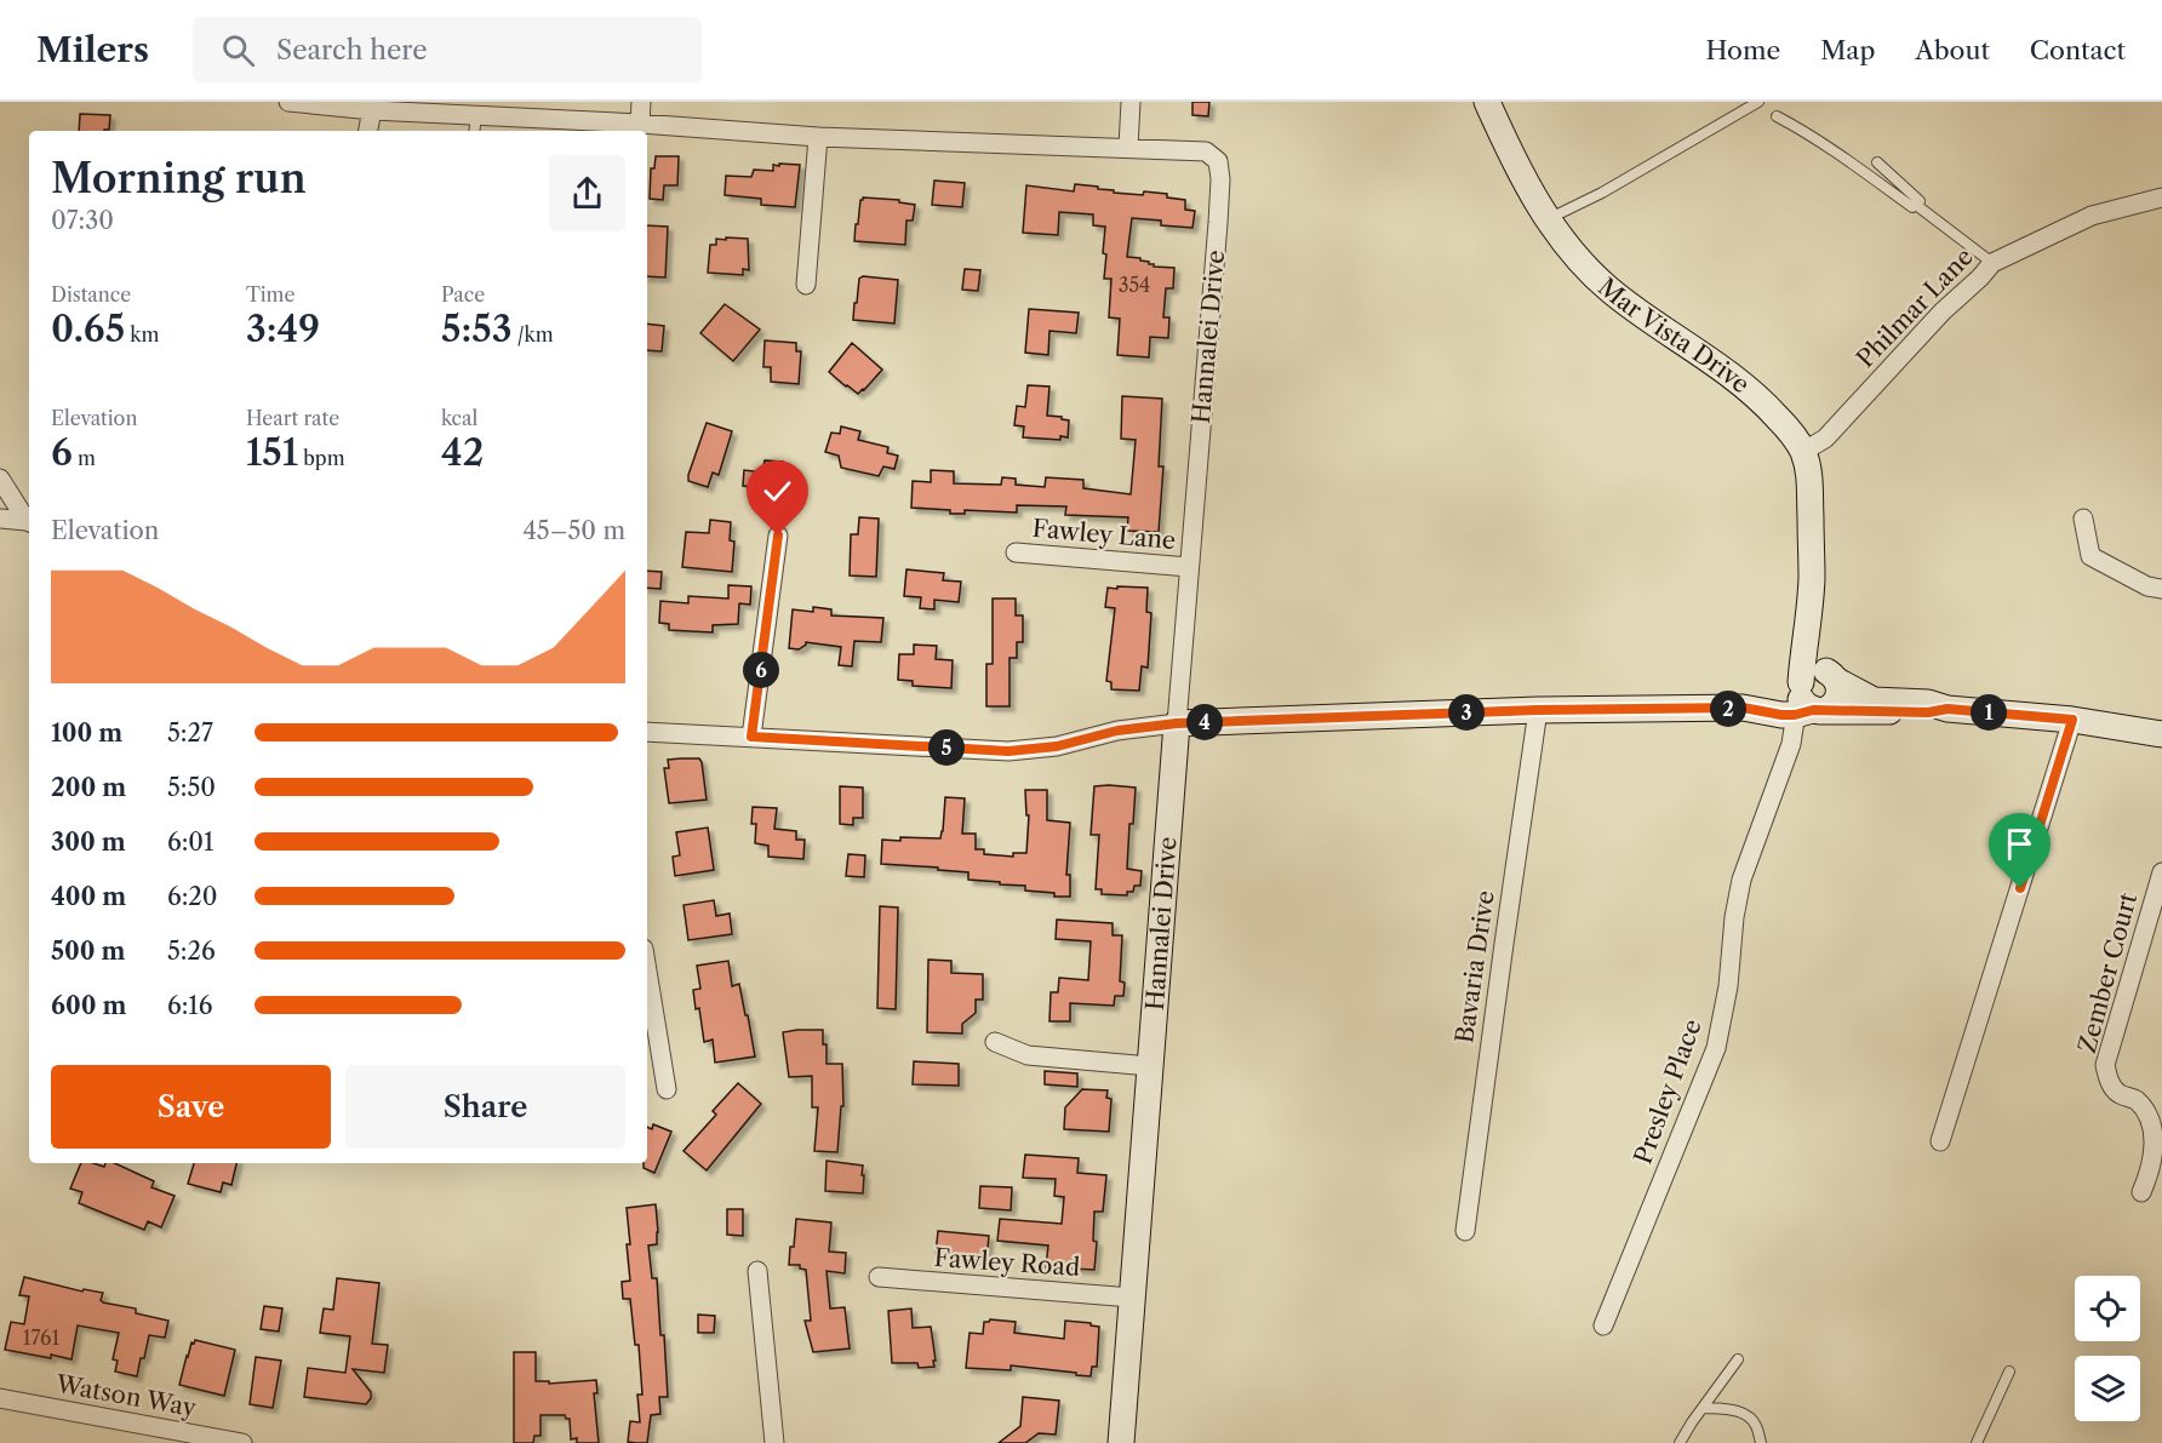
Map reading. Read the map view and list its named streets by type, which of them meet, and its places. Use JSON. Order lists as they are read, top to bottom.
{
  "streets": {
    "main road": ["Mar Vista Drive", "Hannalei Drive"],
    "street": [
      "Philmar Lane",
      "Fawley Lane",
      "Bavaria Drive",
      "Zember Court",
      "Presley Place",
      "Fawley Road",
      "Watson Way"
    ]
  },
  "crossings": [
    ["Philmar Lane", "Mar Vista Drive"],
    ["Mar Vista Drive", "Presley Place"],
    ["Hannalei Drive", "Fawley Lane"],
    ["Hannalei Drive", "Fawley Road"]
  ],
  "house_numbers": ["354", "1761"],
  "page": {
    "header": "Milers",
    "search": "Search here",
    "nav": [
      "Home",
      "Map",
      "About",
      "Contact"
    ],
    "heading": ["Morning run", "07:30"],
    "stats": [
      ["Distance", "0.65 km"],
      ["Time", "3:49"],
      ["Pace", "5:53 /km"],
      ["Elevation", "6 m"],
      ["Heart rate", "151 bpm"],
      ["kcal", "42"]
    ],
    "chart": ["Elevation", "45–50 m"],
    "pins": [
      "6",
      "2",
      "1",
      "3",
      "4",
      "5"
    ],
    "list": [
      {
        "name": "100 m",
        "note": "5:27"
      },
      {
        "name": "200 m",
        "note": "5:50"
      },
      {
        "name": "300 m",
        "note": "6:01"
      },
      {
        "name": "400 m",
        "note": "6:20"
      },
      {
        "name": "500 m",
        "note": "5:26"
      },
      {
        "name": "600 m",
        "note": "6:16"
      }
    ],
    "buttons": ["Save", "Share"]
  }
}
